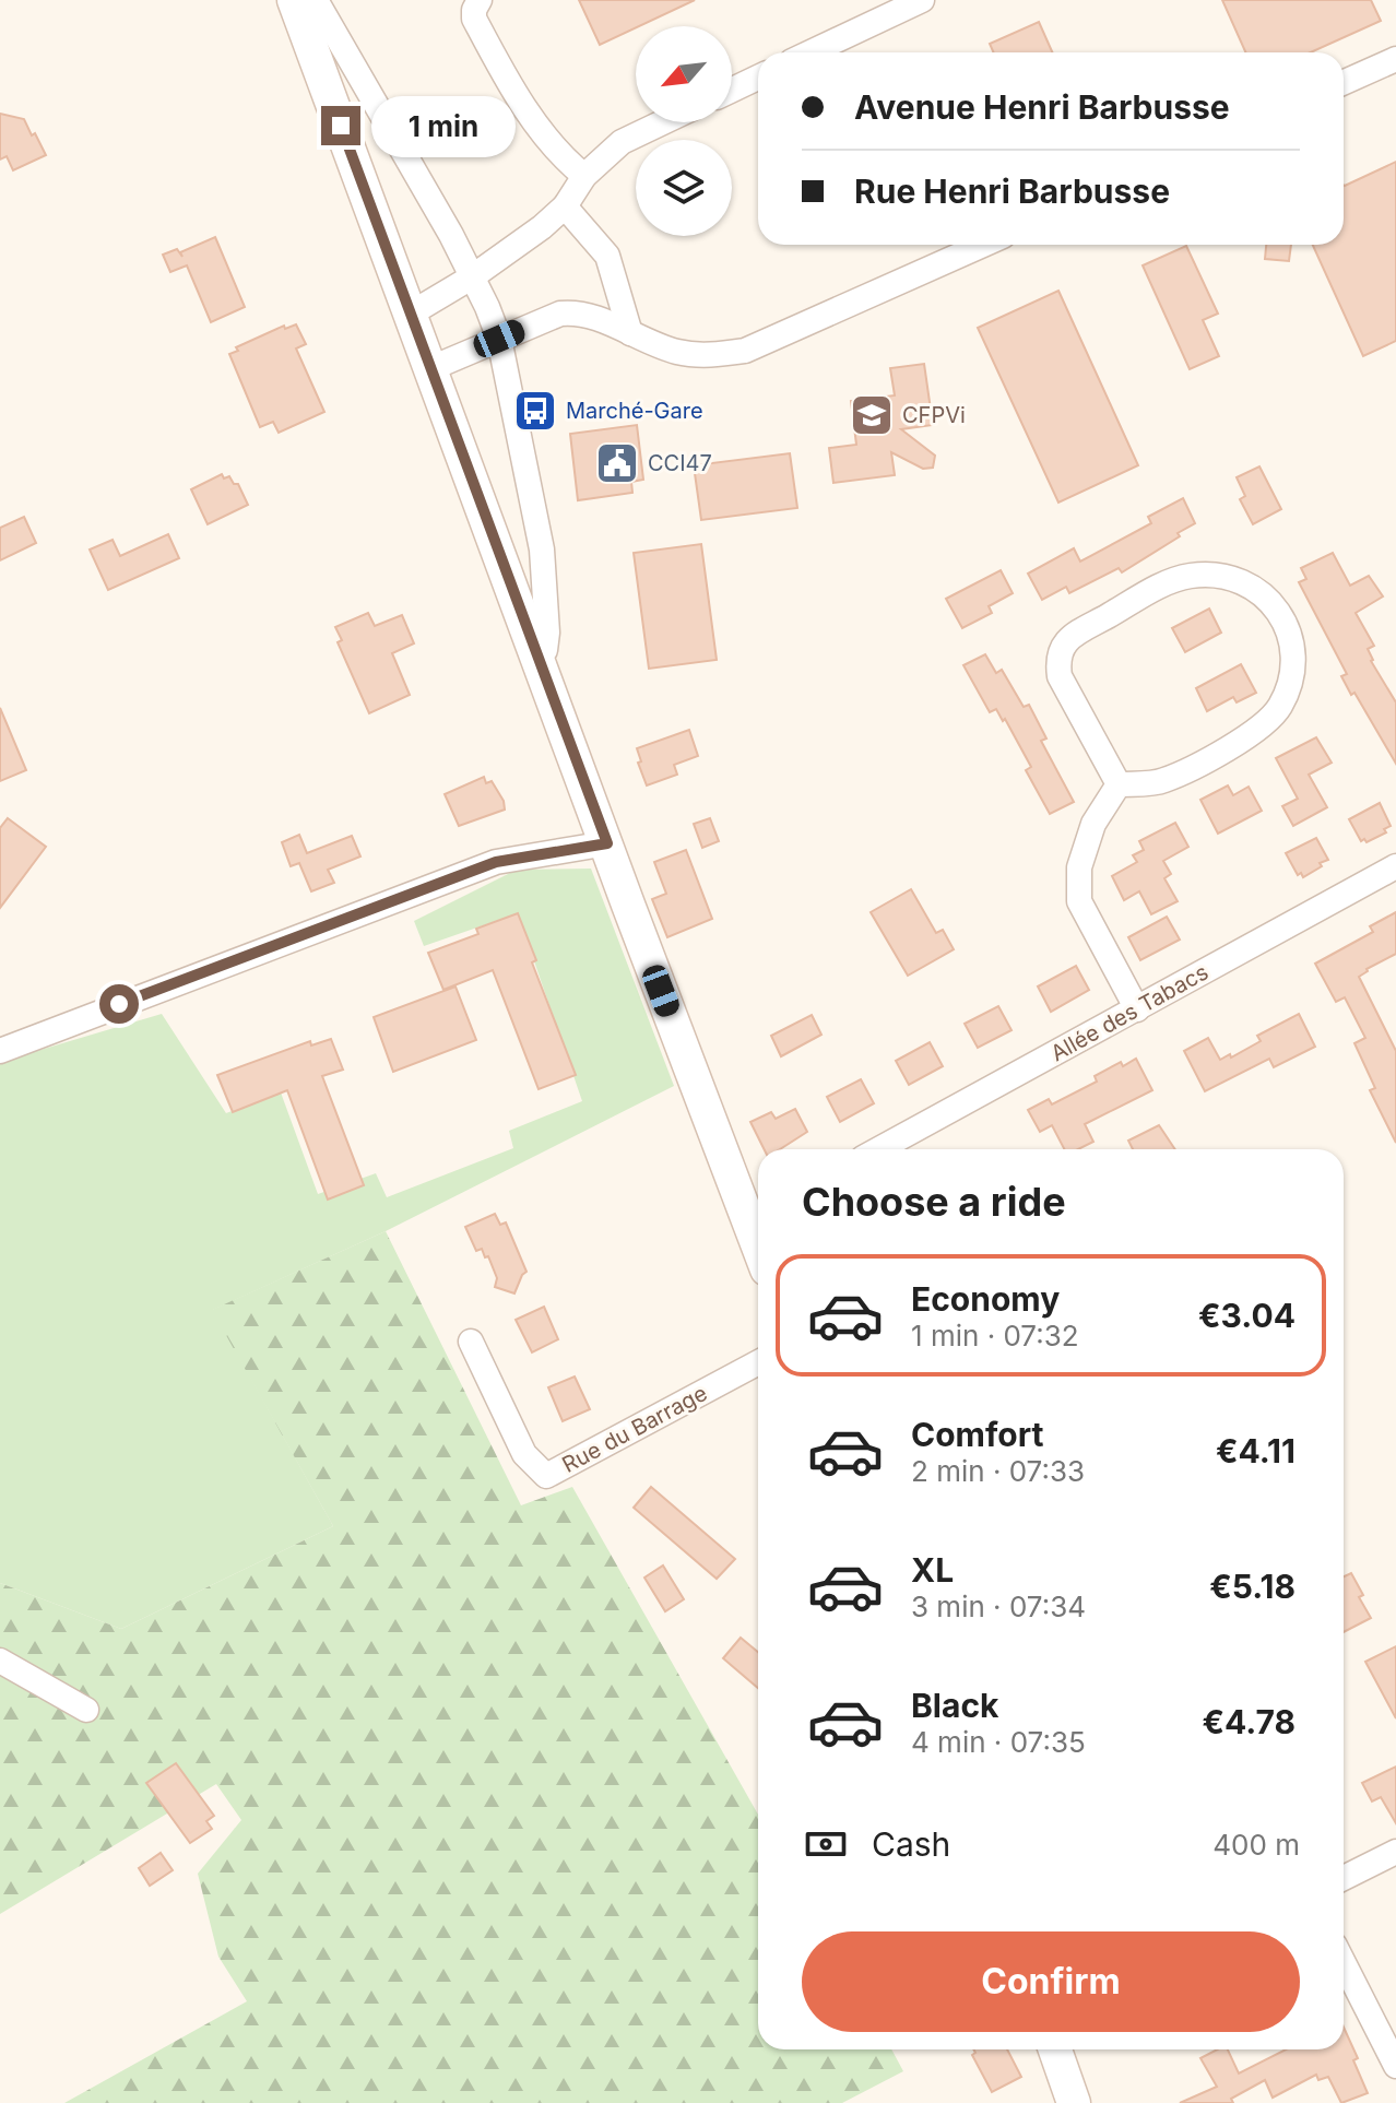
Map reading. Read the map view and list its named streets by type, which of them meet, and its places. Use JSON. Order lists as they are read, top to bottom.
{
  "streets": {
    "street": ["Allée des Tabacs", "Rue du Barrage"]
  },
  "places": {
    "bus stop": ["Marché-Gare"],
    "school or university": ["CFPVi"],
    "public building": ["CCI47"]
  },
  "north": "bottom left",
  "page": {
    "banner": ["Avenue Henri Barbusse", "Rue Henri Barbusse"],
    "bubble": "1 min",
    "heading": "Choose a ride",
    "list": [
      {
        "name": "Economy",
        "note": "1 min · 07:32",
        "value": "€3.04"
      },
      {
        "name": "Comfort",
        "note": "2 min · 07:33",
        "value": "€4.11"
      },
      {
        "name": "XL",
        "note": "3 min · 07:34",
        "value": "€5.18"
      },
      {
        "name": "Black",
        "note": "4 min · 07:35",
        "value": "€4.78"
      }
    ],
    "pay": ["Cash", "400 m"],
    "buttons": "Confirm"
  }
}
